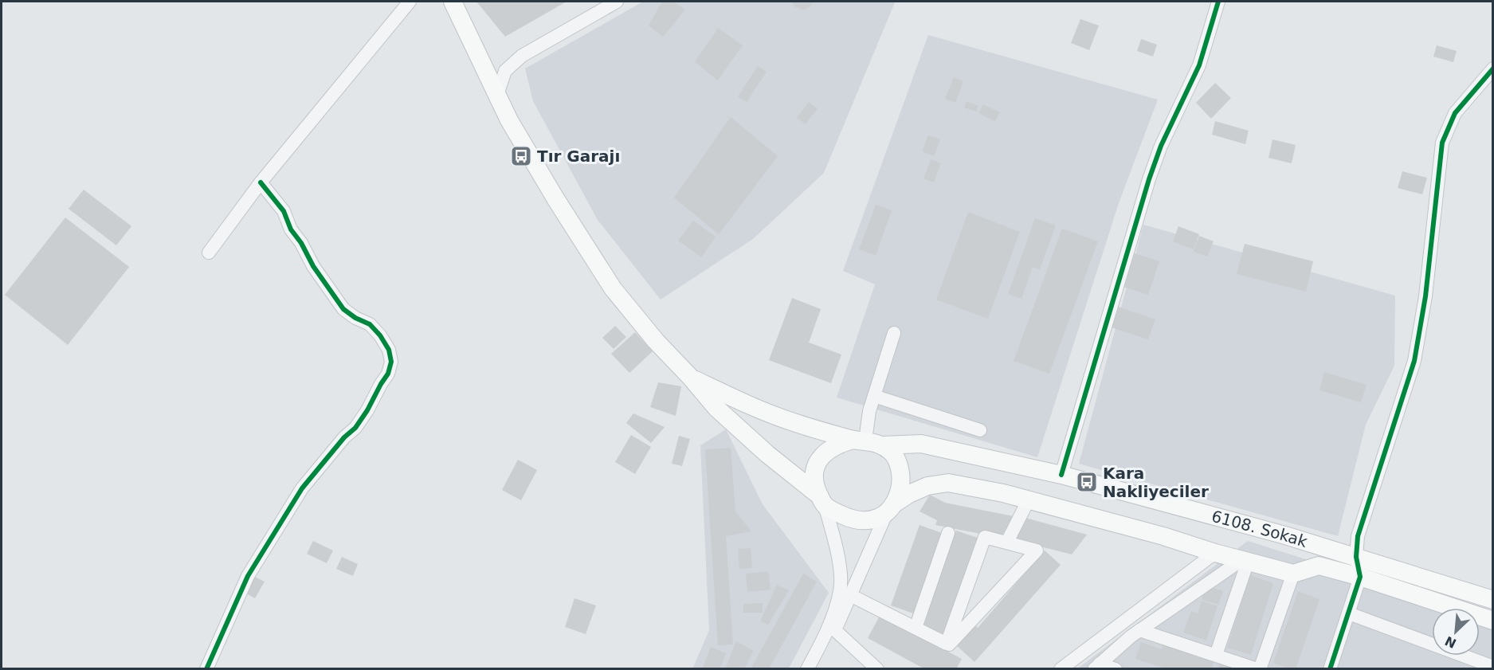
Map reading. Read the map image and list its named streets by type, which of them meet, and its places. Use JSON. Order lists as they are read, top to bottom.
{
  "streets": {
    "main road": ["6108. Sokak"]
  },
  "places": {
    "bus stop": ["Tır Garajı", "Kara Nakliyeciler"]
  },
  "north": "bottom left"
}
